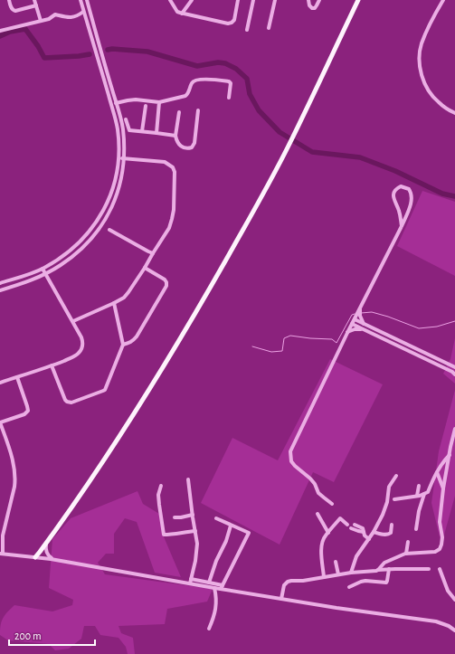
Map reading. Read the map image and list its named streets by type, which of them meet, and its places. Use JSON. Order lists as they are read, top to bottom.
{
  "scale_bar": "200 m"
}
